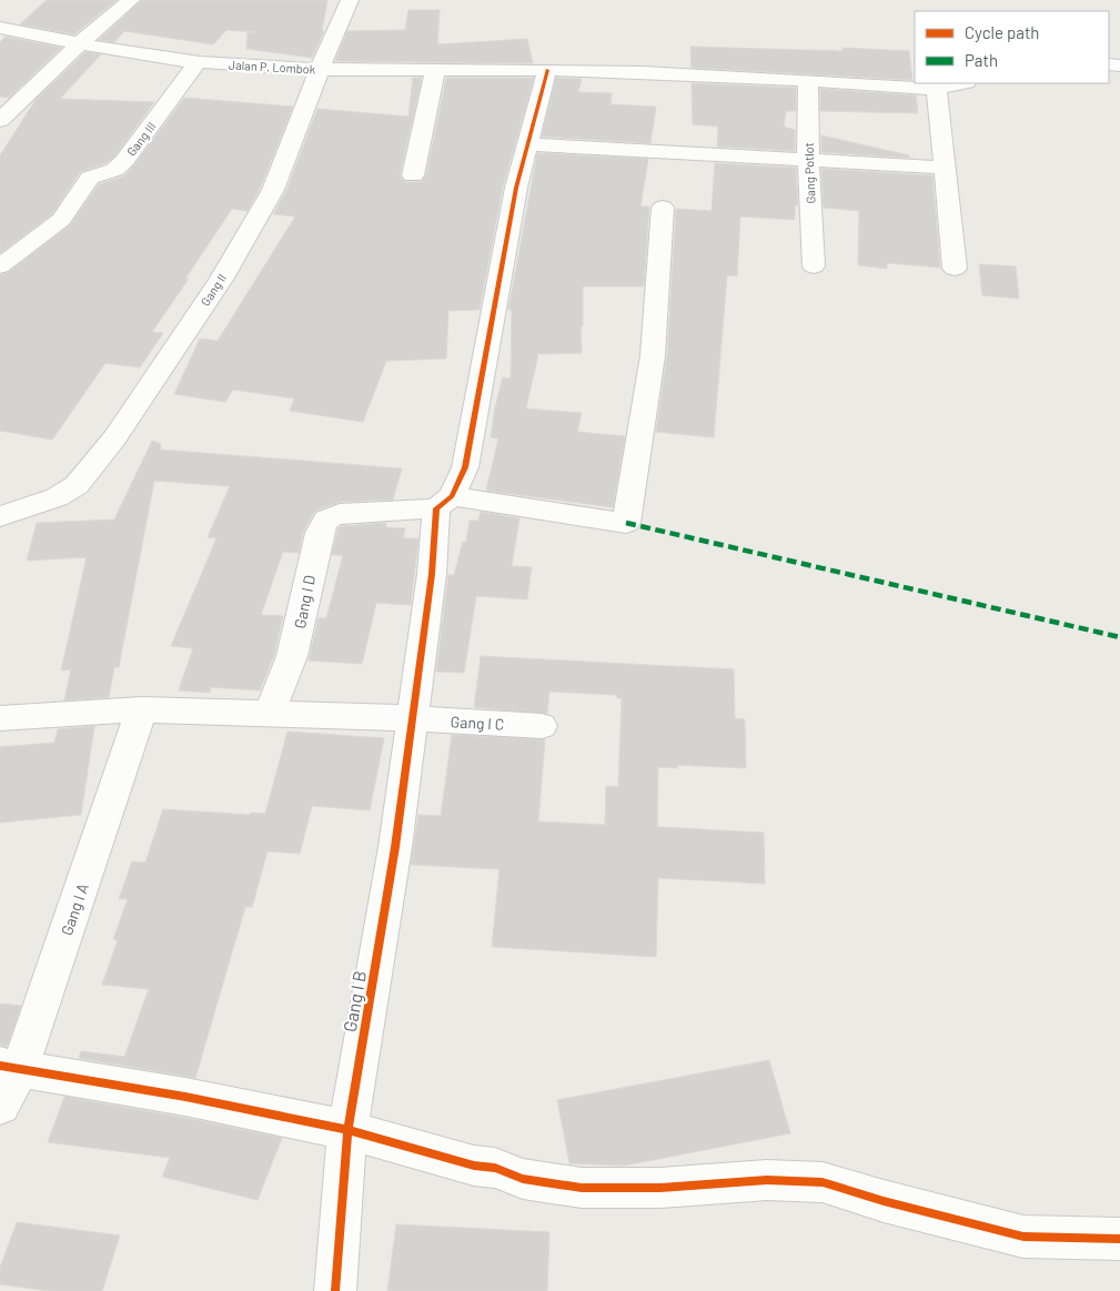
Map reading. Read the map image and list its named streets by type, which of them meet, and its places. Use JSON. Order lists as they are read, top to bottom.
{
  "streets": {
    "street": [
      "Jalan P. Lombok",
      "Gang III",
      "Gang Potlot",
      "Gang II",
      "Gang I D",
      "Gang I C",
      "Gang I A",
      "Gang I B"
    ]
  },
  "crossings": [
    ["Jalan P. Lombok", "Gang III"],
    ["Jalan P. Lombok", "Gang Potlot"],
    ["Jalan P. Lombok", "Gang II"],
    ["Gang I D", "Gang I C"],
    ["Gang I D", "Gang I B"],
    ["Gang I C", "Gang I A"],
    ["Gang I C", "Gang I B"]
  ],
  "legend": ["Cycle path", "Path"]
}
